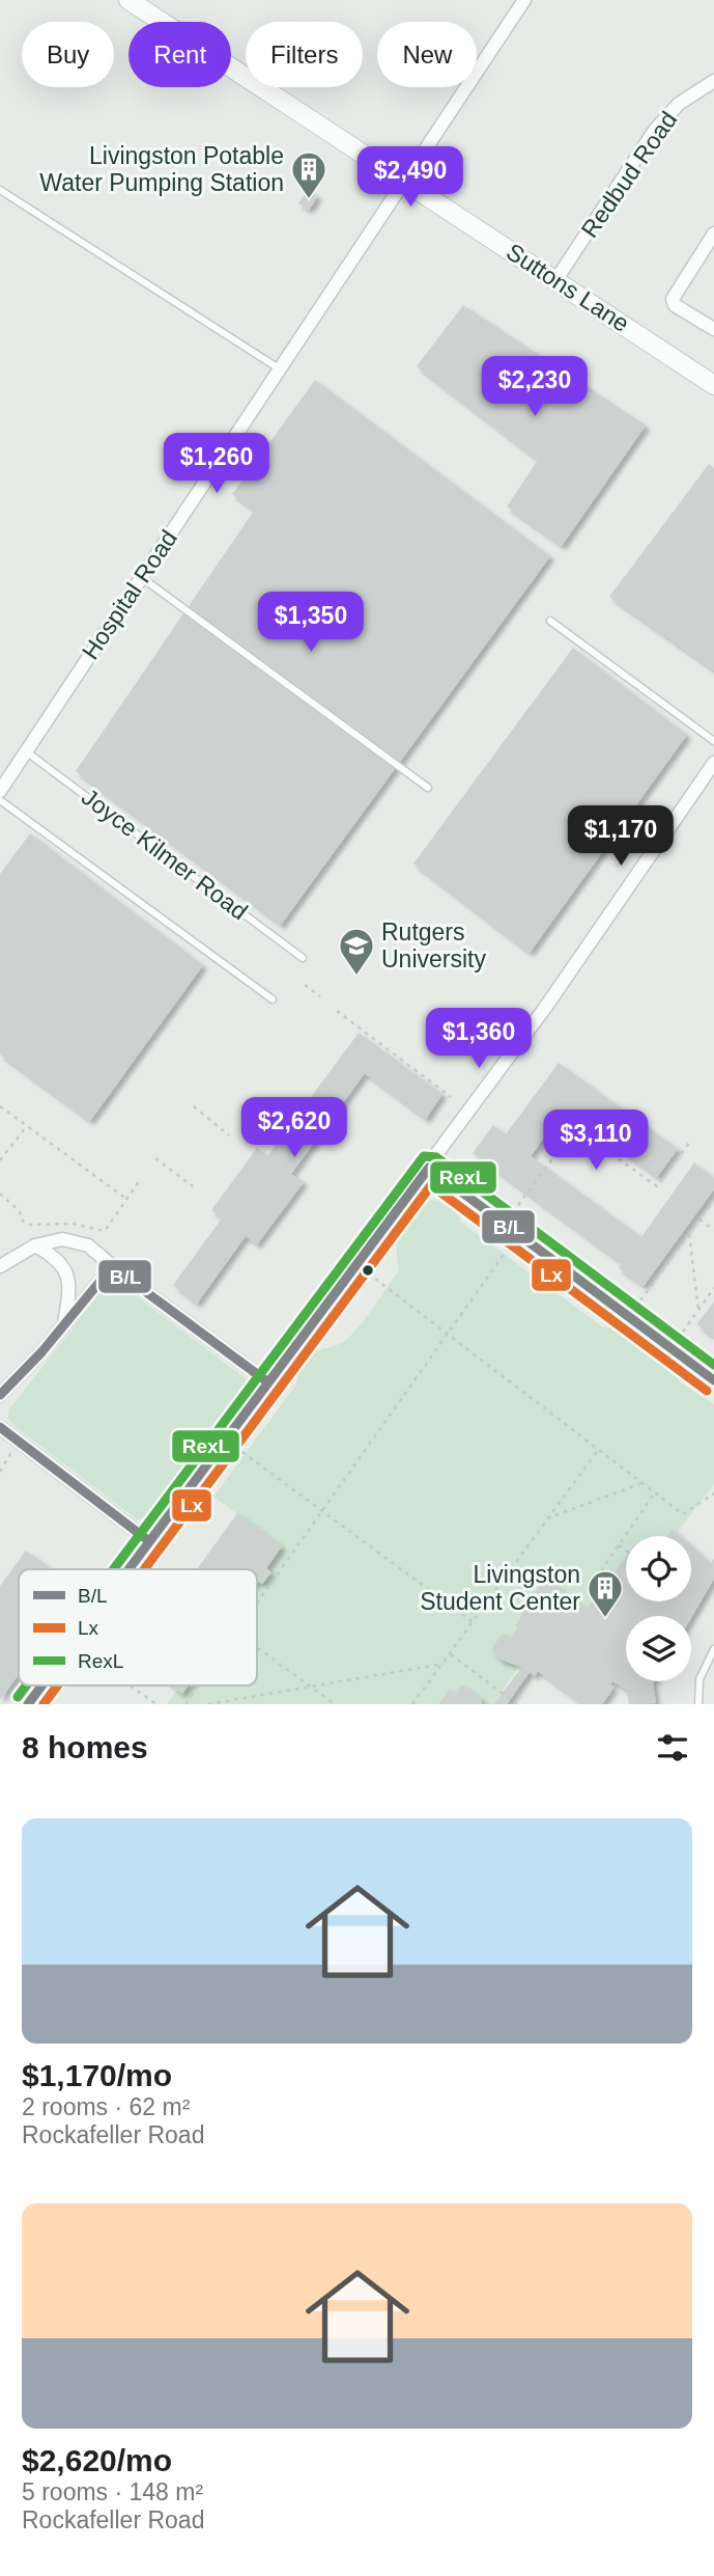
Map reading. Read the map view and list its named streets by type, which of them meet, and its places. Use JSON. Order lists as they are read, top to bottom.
{
  "streets": {
    "street": ["Redbud Road", "Suttons Lane", "Hospital Road"],
    "lane": ["Joyce Kilmer Road"]
  },
  "crossings": [
    ["Redbud Road", "Suttons Lane"],
    ["Suttons Lane", "Hospital Road"],
    ["Hospital Road", "Joyce Kilmer Road"]
  ],
  "places": {
    "building": ["Livingston Potable Water Pumping Station", "Livingston Student Center"],
    "school or university": ["Rutgers University"]
  },
  "lines": ["transit line RexL", "transit line B/L", "transit line Lx"],
  "legend": ["B/L", "Lx", "RexL"],
  "page": {
    "chip": [
      "Buy",
      "Rent",
      "Filters",
      "New"
    ],
    "price": [
      "$2,490",
      "$2,230",
      "$1,260",
      "$1,350",
      "$1,170",
      "$1,360",
      "$2,620",
      "$3,110"
    ],
    "heading": "8 homes",
    "list": [
      {
        "name": "$1,170/mo",
        "note": "2 rooms · 62 m² · Rockafeller Road"
      },
      {
        "name": "$2,620/mo",
        "note": "5 rooms · 148 m² · Rockafeller Road"
      }
    ]
  }
}
